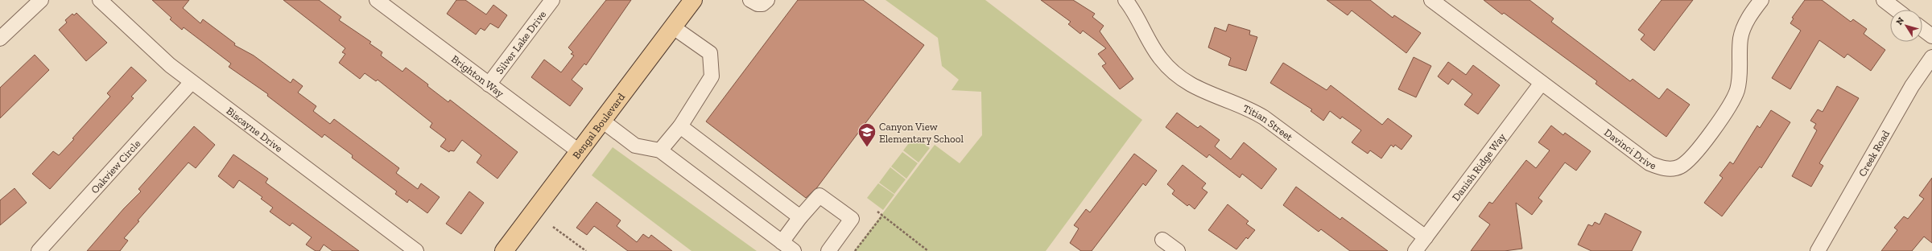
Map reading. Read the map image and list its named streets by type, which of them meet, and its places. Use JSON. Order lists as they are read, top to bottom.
{
  "streets": {
    "main road": ["Bengal Boulevard"],
    "street": [
      "Silver Lake Drive",
      "Brighton Way",
      "Titian Street",
      "Biscayne Drive",
      "Davinci Drive",
      "Creek Road",
      "Oakview Circle",
      "Danish Ridge Way"
    ]
  },
  "crossings": [
    ["Silver Lake Drive", "Brighton Way"],
    ["Brighton Way", "Bengal Boulevard"],
    ["Titian Street", "Danish Ridge Way"],
    ["Biscayne Drive", "Oakview Circle"],
    ["Davinci Drive", "Danish Ridge Way"]
  ],
  "places": {
    "school or university": ["Canyon View Elementary School"]
  },
  "north": "top left"
}
